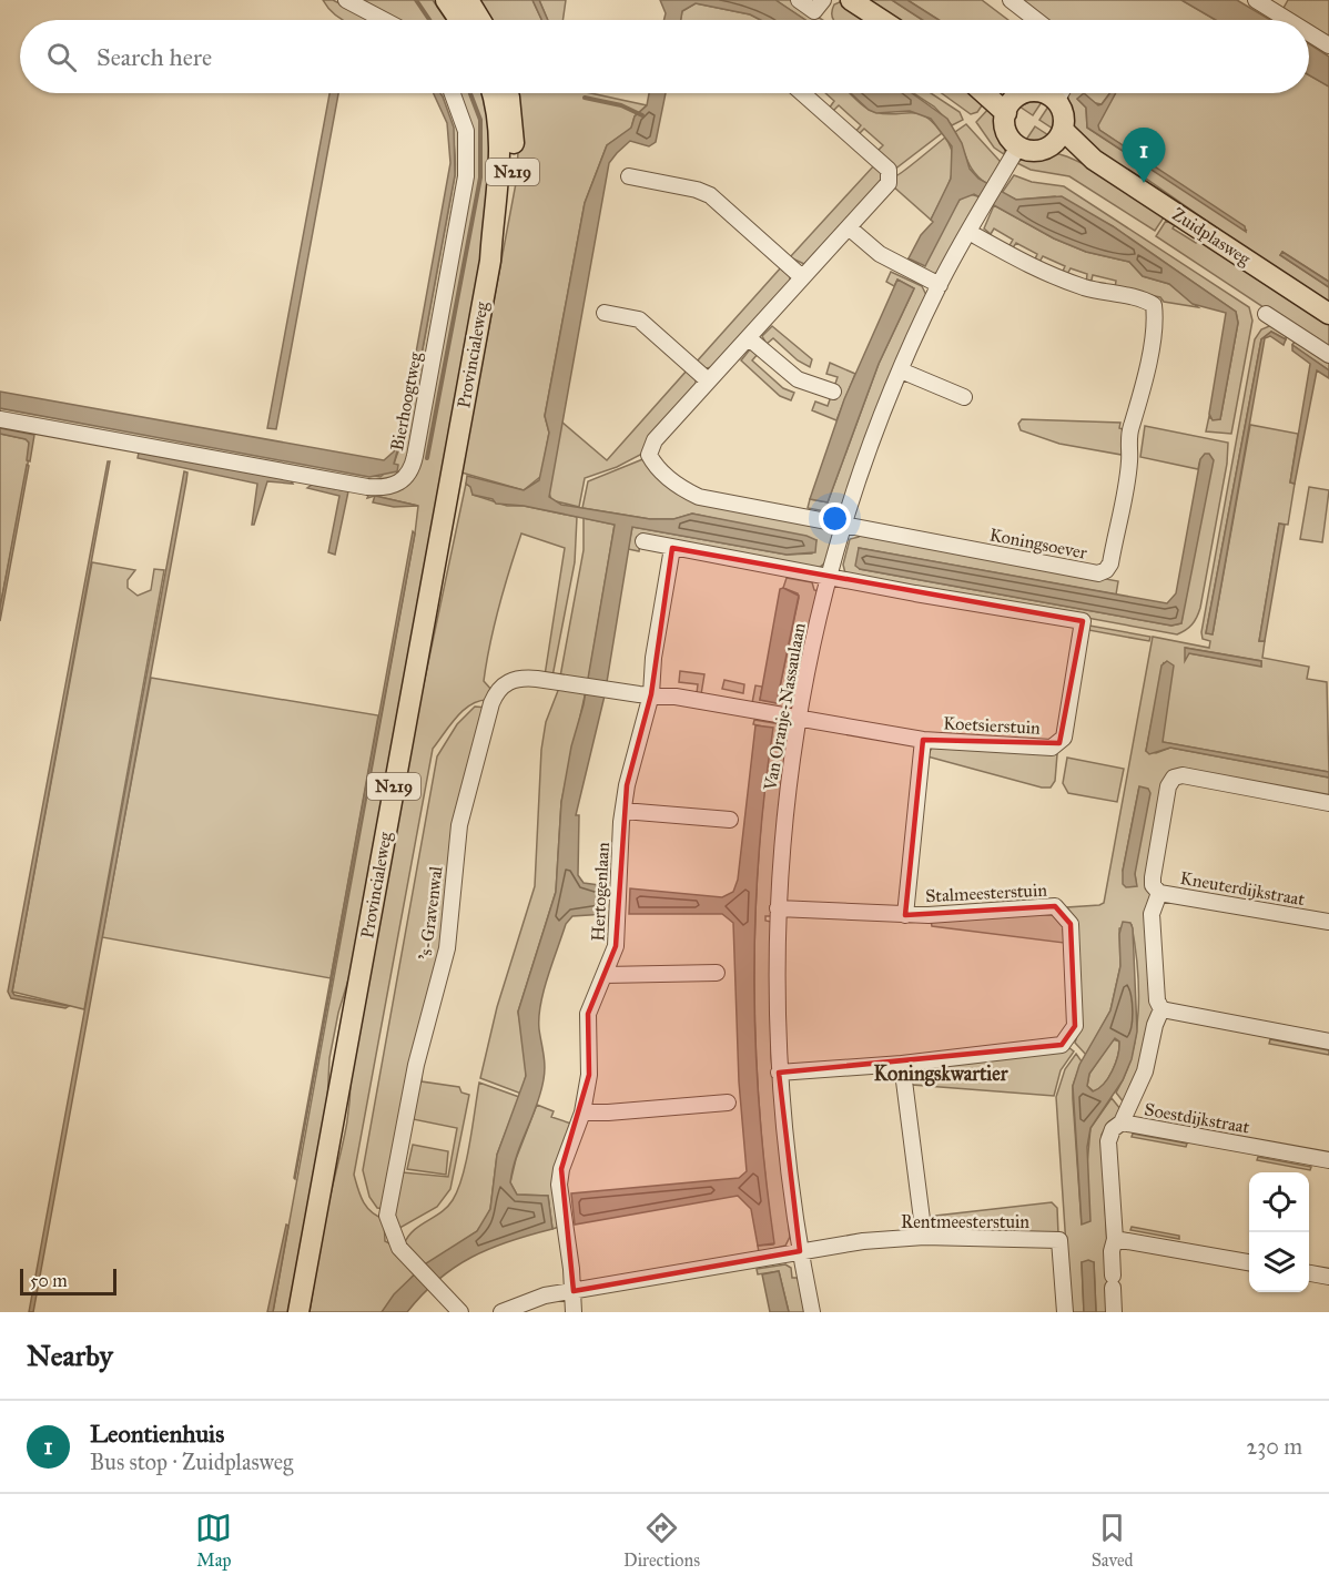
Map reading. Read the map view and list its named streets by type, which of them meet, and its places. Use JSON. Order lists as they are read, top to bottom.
{
  "streets": {
    "main road": ["N219", "Zuidplasweg", "Provincialeweg"],
    "street": [
      "Bierhoogtweg",
      "Koningsoever",
      "Van Oranje-Nassaulaan",
      "Koetsierstuin",
      "Kneuterdijkstraat",
      "Hertogenlaan",
      "Stalmeesterstuin",
      "'s-Gravenwal",
      "Soestdijkstraat",
      "Rentmeesterstuin"
    ]
  },
  "crossings": [
    ["Koningsoever", "Van Oranje-Nassaulaan"],
    ["Van Oranje-Nassaulaan", "Koetsierstuin"],
    ["Van Oranje-Nassaulaan", "Stalmeesterstuin"],
    ["Van Oranje-Nassaulaan", "Rentmeesterstuin"],
    ["Koetsierstuin", "Hertogenlaan"],
    ["Koetsierstuin", "'s-Gravenwal"],
    ["Hertogenlaan", "'s-Gravenwal"],
    ["Hertogenlaan", "Rentmeesterstuin"]
  ],
  "districts": ["Koningskwartier"],
  "scale_bar": "50 m",
  "page": {
    "search": "Search here",
    "pins": "1",
    "scale": "50 m",
    "heading": "Nearby",
    "list": [
      {
        "mark": "1",
        "name": "Leontienhuis",
        "note": "Bus stop · Zuidplasweg",
        "value": "230 m"
      }
    ],
    "nav": ["Map", "Directions", "Saved"]
  }
}
